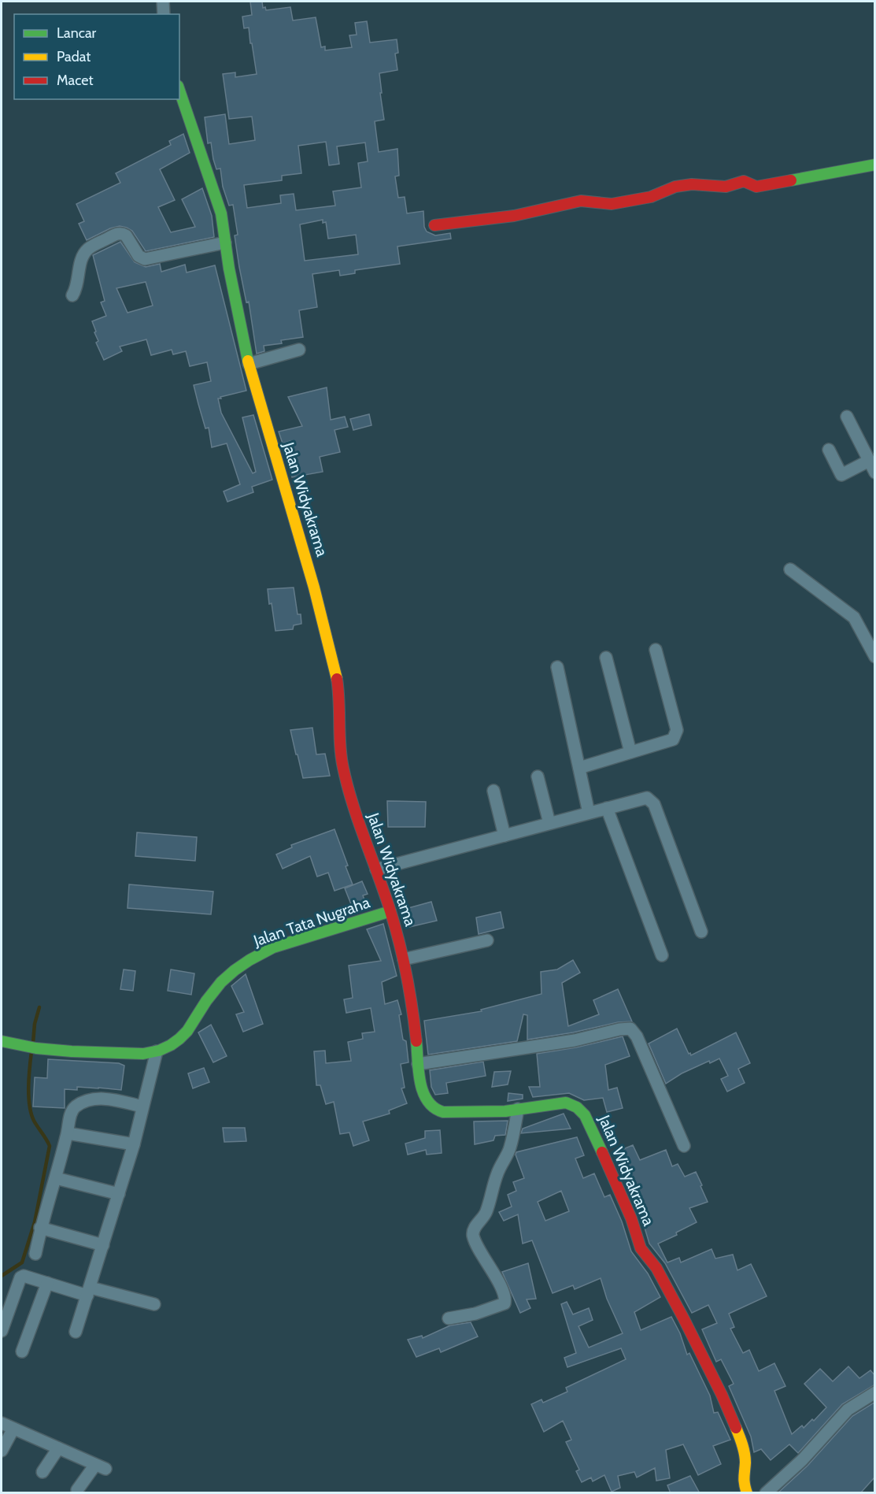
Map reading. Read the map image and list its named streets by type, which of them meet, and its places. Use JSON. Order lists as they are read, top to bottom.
{
  "streets": {
    "street": ["Jalan Widyakrama", "Jalan Tata Nugraha"]
  },
  "crossings": [
    ["Jalan Widyakrama", "Jalan Tata Nugraha"]
  ],
  "legend": ["Lancar", "Padat", "Macet"]
}
